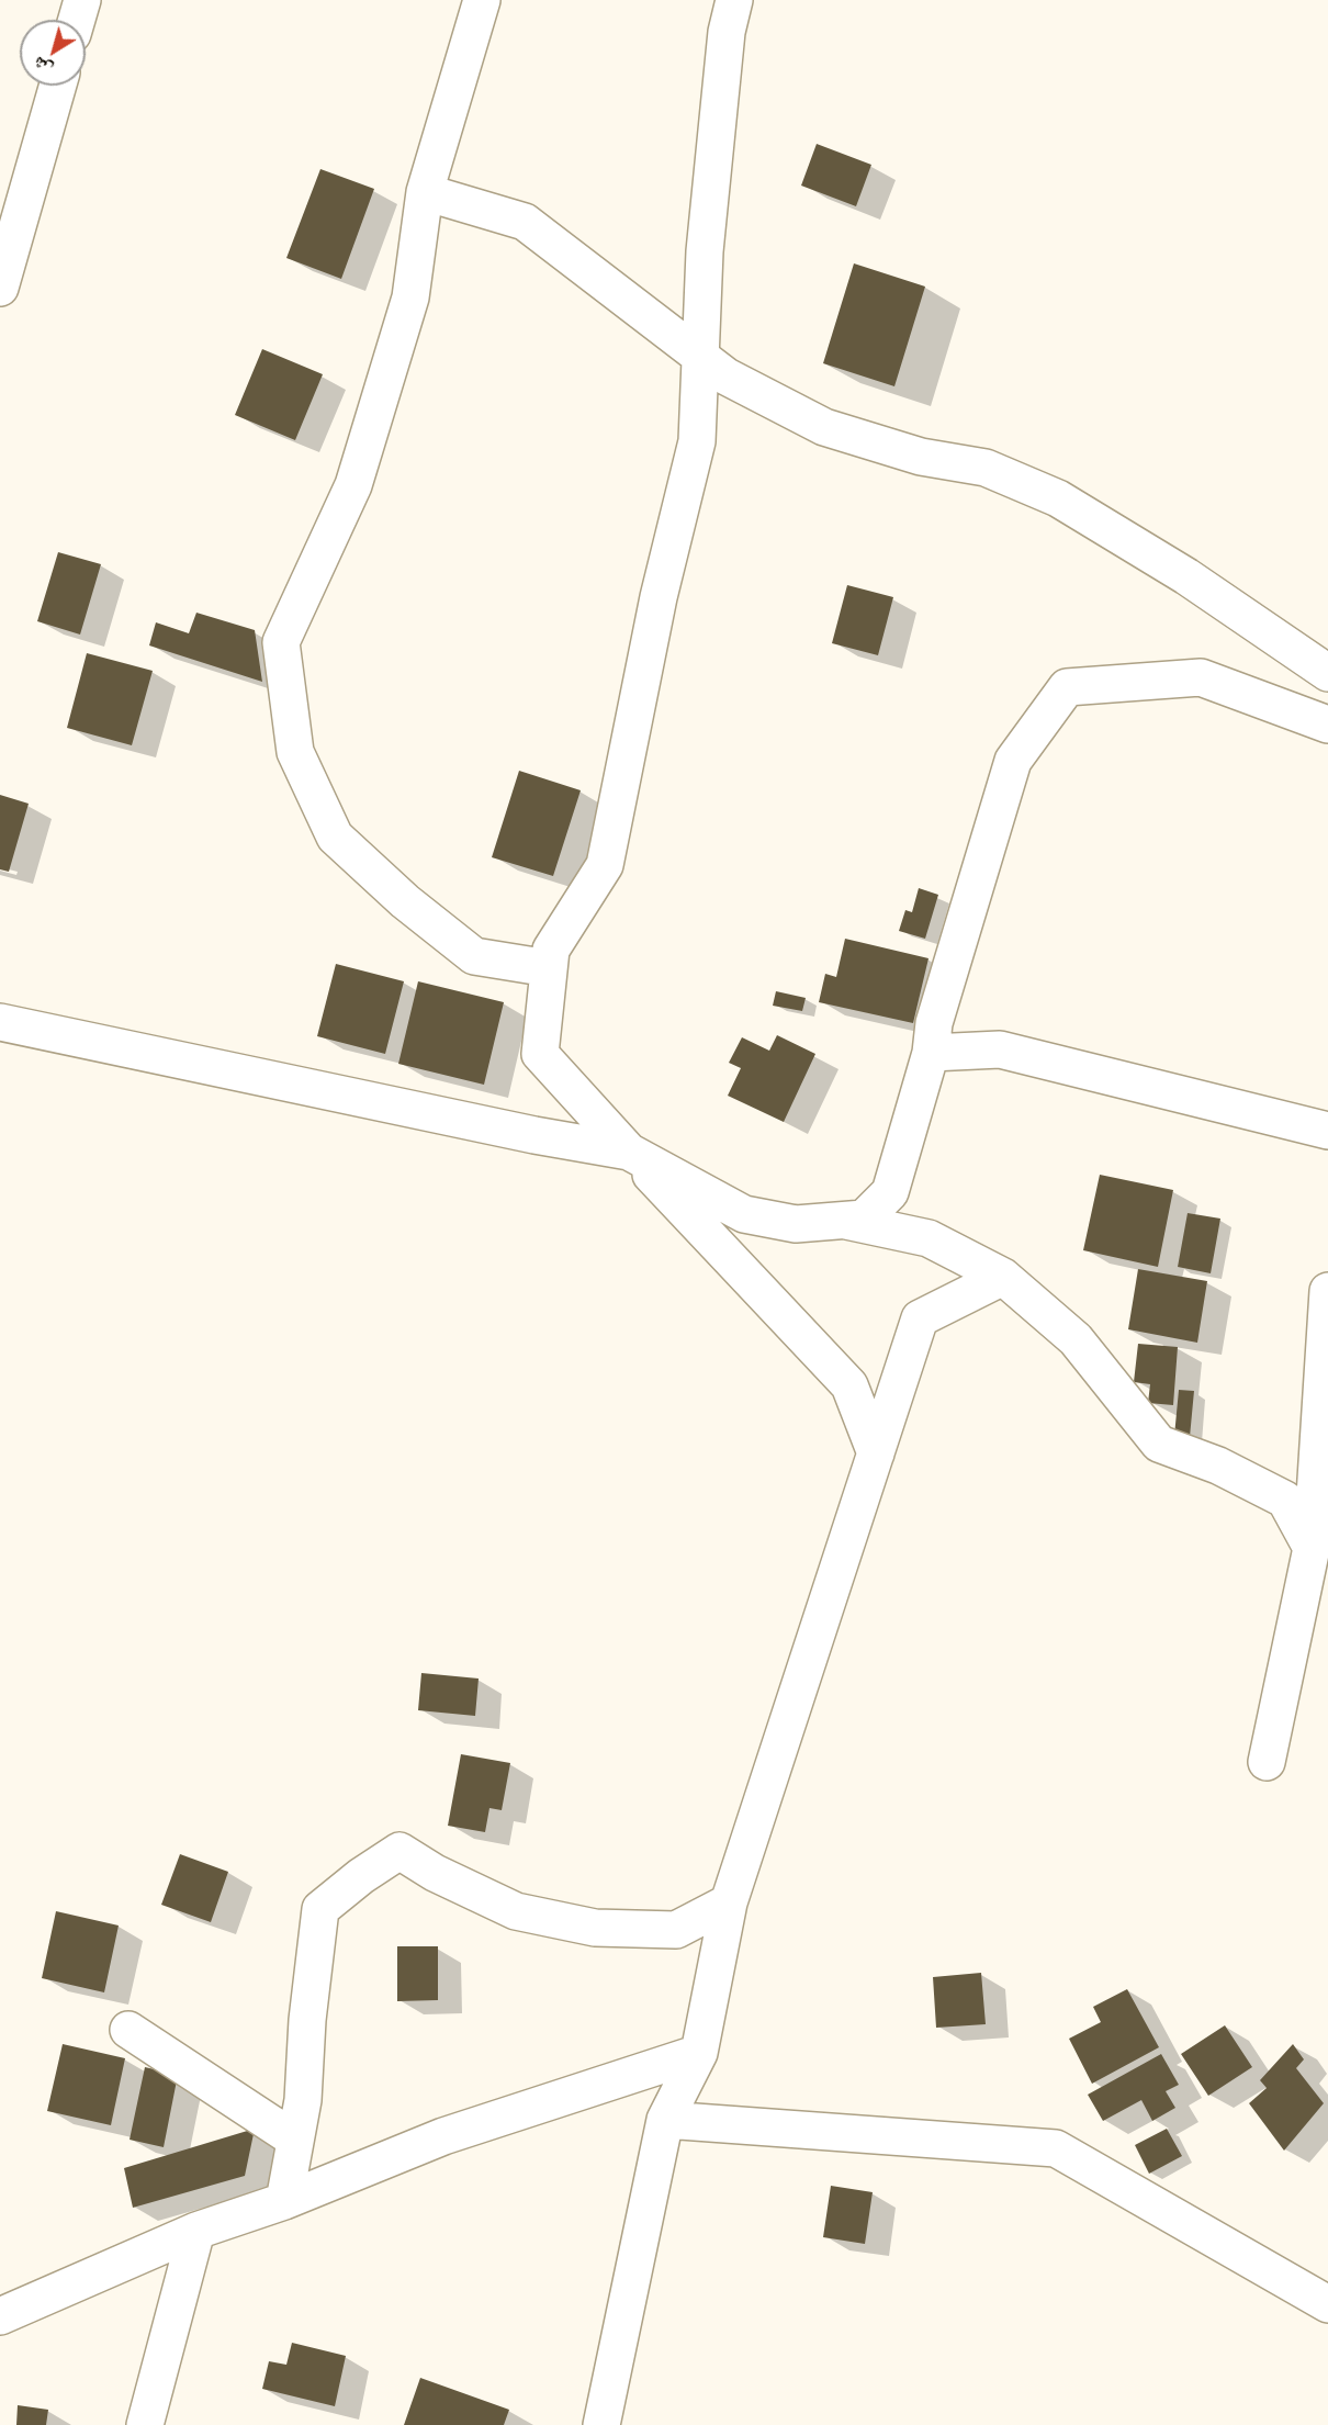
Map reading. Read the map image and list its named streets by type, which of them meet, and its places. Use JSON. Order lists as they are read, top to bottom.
{
  "north": "bottom left"
}
